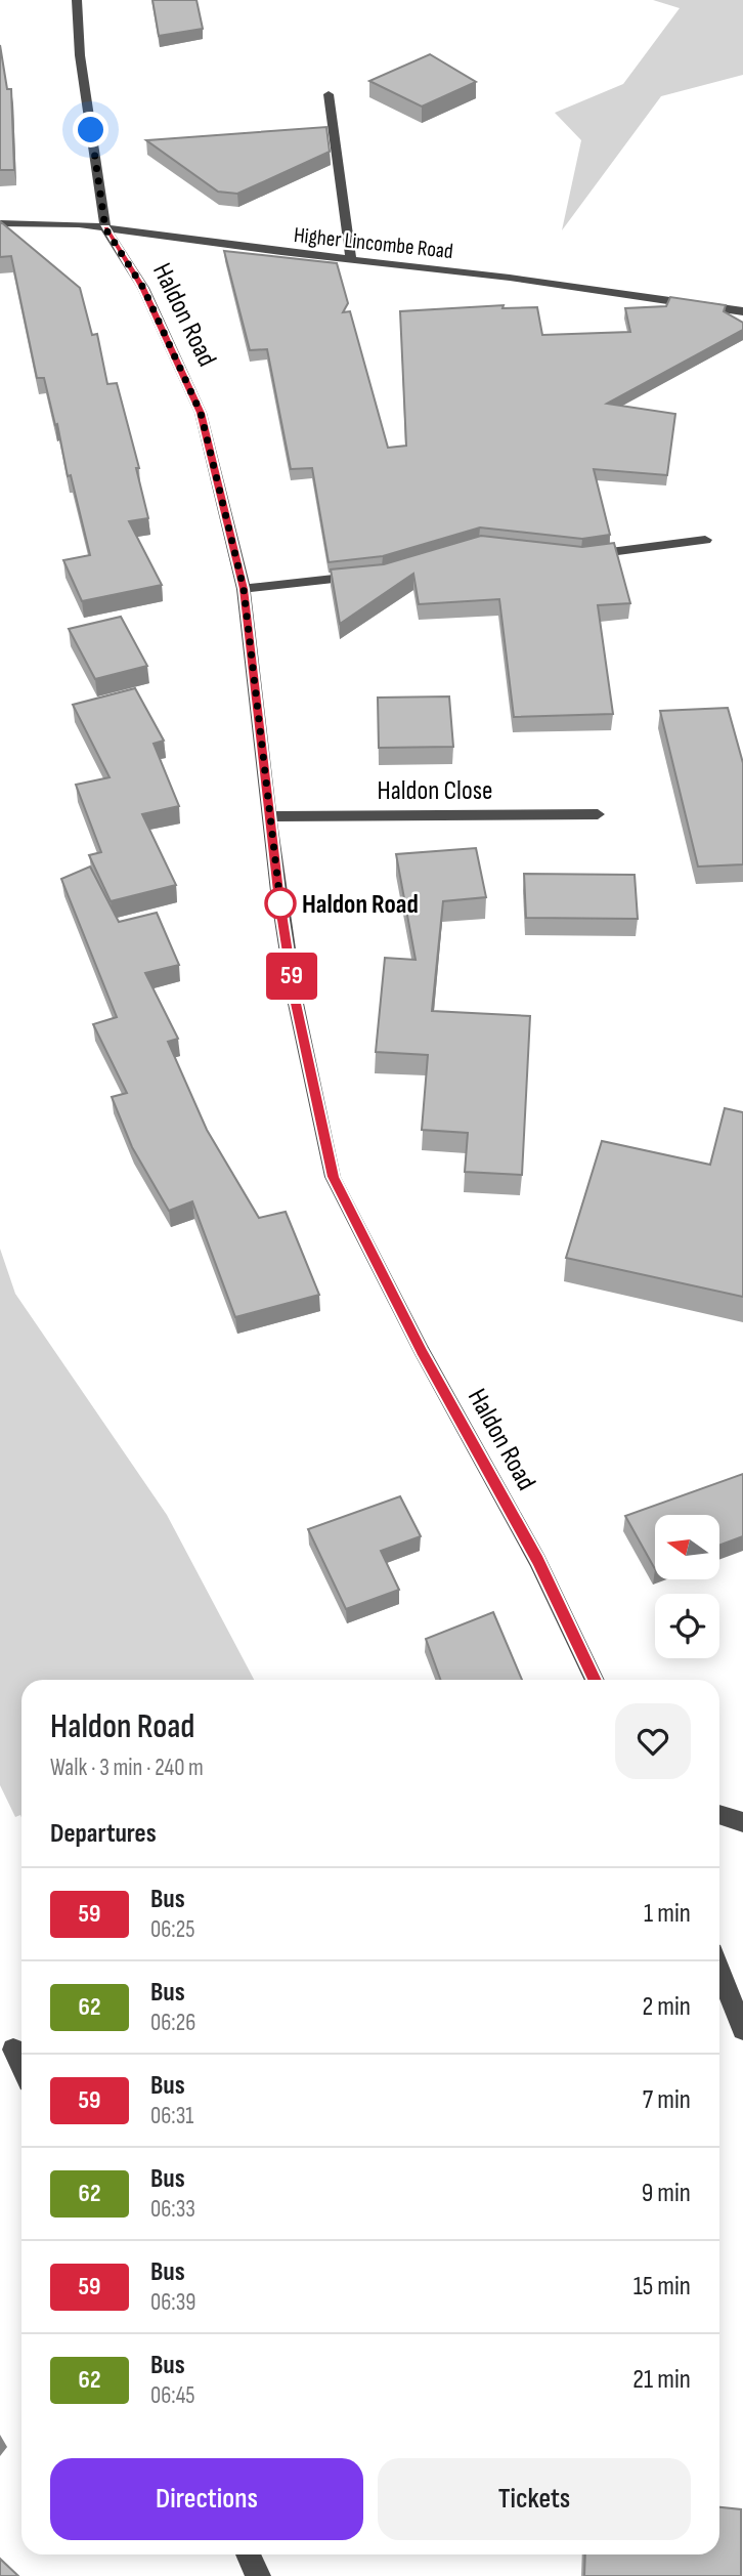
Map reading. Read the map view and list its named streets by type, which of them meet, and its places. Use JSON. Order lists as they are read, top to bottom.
{
  "streets": {
    "street": ["Higher Lincombe Road", "Haldon Road", "Haldon Close"]
  },
  "crossings": [
    ["Higher Lincombe Road", "Haldon Road"],
    ["Haldon Road", "Haldon Close"]
  ],
  "places": ["Haldon Road"],
  "lines": ["bus line 59"],
  "north": "left",
  "page": {
    "on_map": "59",
    "heading": [
      ["Haldon Road", "Walk · 3 min · 240 m"],
      "Departures"
    ],
    "list": [
      {
        "mark": "59",
        "name": "Bus",
        "note": "06:25",
        "value": "1 min"
      },
      {
        "mark": "62",
        "name": "Bus",
        "note": "06:26",
        "value": "2 min"
      },
      {
        "mark": "59",
        "name": "Bus",
        "note": "06:31",
        "value": "7 min"
      },
      {
        "mark": "62",
        "name": "Bus",
        "note": "06:33",
        "value": "9 min"
      },
      {
        "mark": "59",
        "name": "Bus",
        "note": "06:39",
        "value": "15 min"
      },
      {
        "mark": "62",
        "name": "Bus",
        "note": "06:45",
        "value": "21 min"
      }
    ],
    "buttons": ["Directions", "Tickets"]
  }
}
